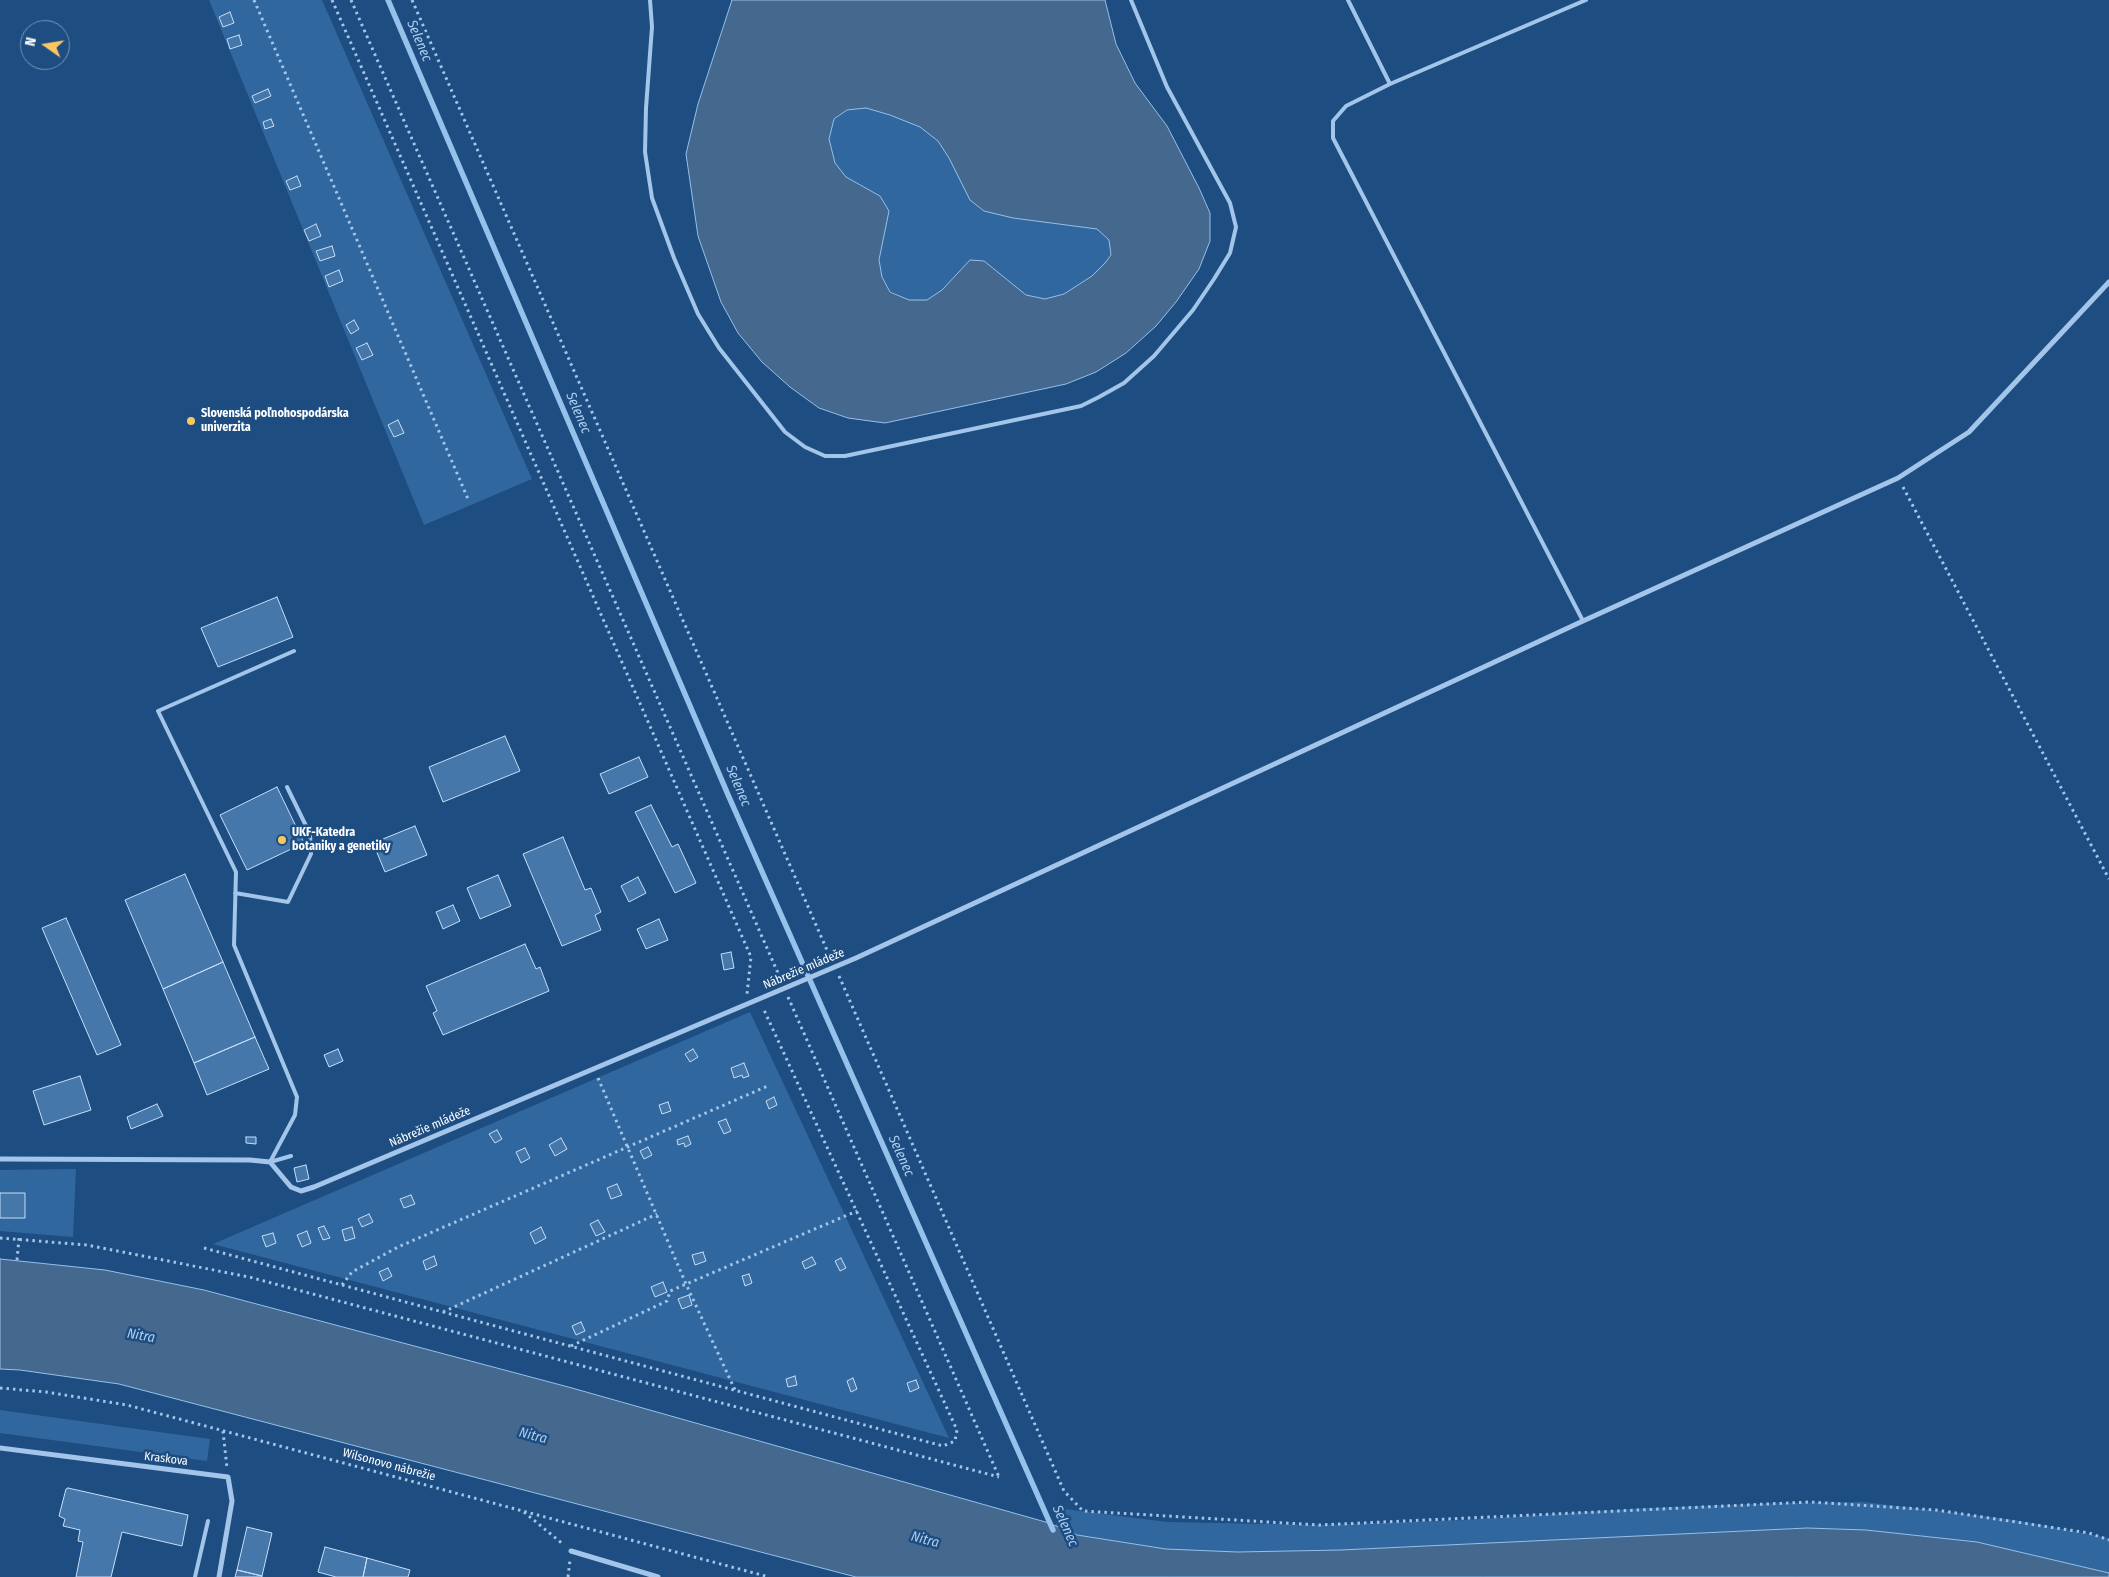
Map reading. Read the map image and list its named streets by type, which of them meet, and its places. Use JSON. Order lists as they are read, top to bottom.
{
  "streets": {
    "street": ["Nábrežie mládeže", "Kraskova"],
    "path": ["Wilsonovo nábrežie"]
  },
  "water": ["Selenec", "Nitra"],
  "places": ["Slovenská poľnohospodárska univerzita", "UKF-Katedra botaniky a genetiky"],
  "north": "left"
}
